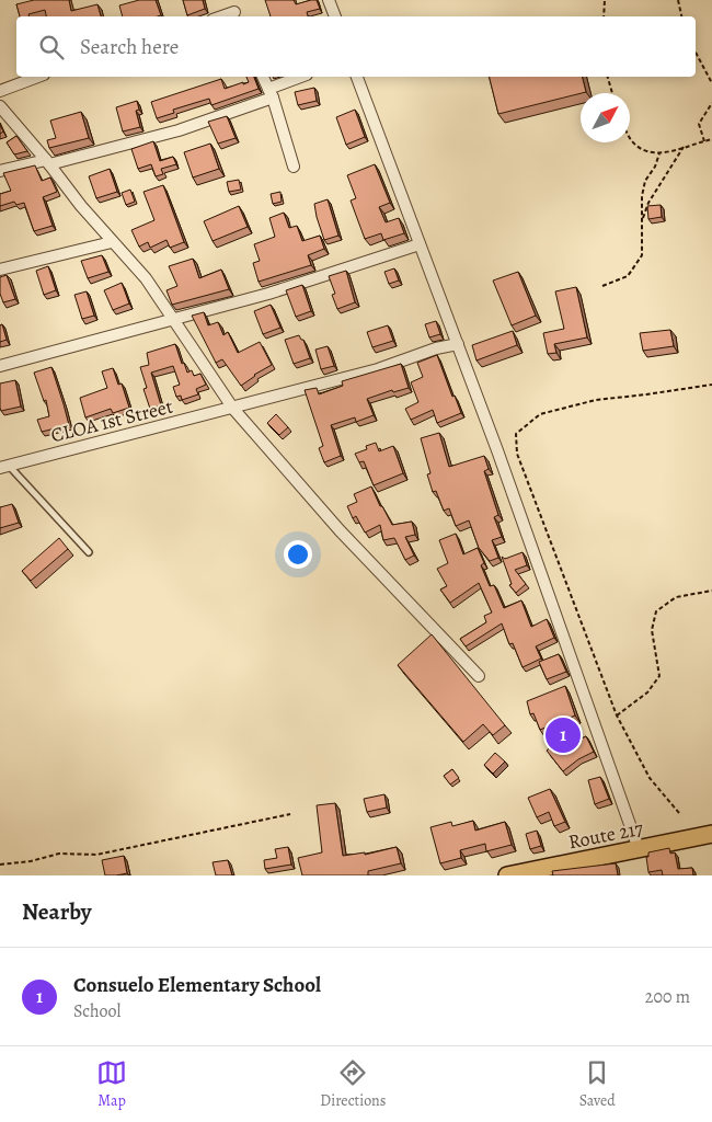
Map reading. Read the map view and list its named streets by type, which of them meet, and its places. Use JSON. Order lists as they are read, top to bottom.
{
  "streets": {
    "main road": ["Route 217"],
    "street": ["CLOA 1st Street"]
  },
  "north": "top right",
  "page": {
    "search": "Search here",
    "pins": "1",
    "heading": "Nearby",
    "list": [
      {
        "mark": "1",
        "name": "Consuelo Elementary School",
        "note": "School",
        "value": "200 m"
      }
    ],
    "nav": ["Map", "Directions", "Saved"]
  }
}
